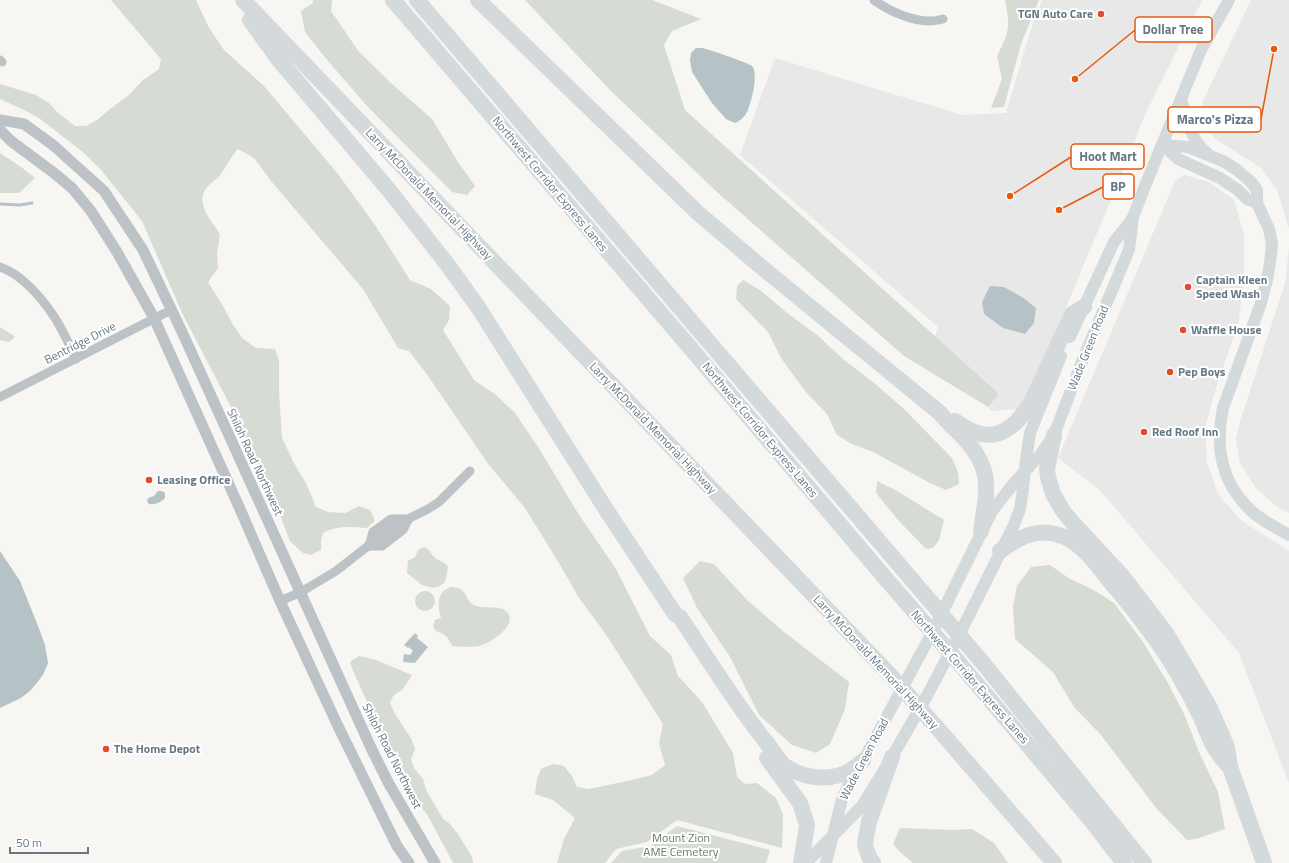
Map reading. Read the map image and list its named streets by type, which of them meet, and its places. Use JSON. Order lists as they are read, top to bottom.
{
  "streets": {
    "highway": ["Northwest Corridor Express Lanes", "Larry McDonald Memorial Highway"],
    "main road": ["Wade Green Road"],
    "street": ["Bentridge Drive", "Shiloh Road Northwest"]
  },
  "crossings": [
    ["Bentridge Drive", "Shiloh Road Northwest"]
  ],
  "parks": ["Mount Zion AME Cemetery"],
  "places": [
    "TGN Auto Care",
    "Marco's Pizza",
    "Dollar Tree",
    "Hoot Mart",
    "BP",
    "Captain Kleen Speed Wash",
    "Waffle House",
    "Pep Boys",
    "Red Roof Inn",
    "Leasing Office",
    "The Home Depot"
  ],
  "scale_bar": "50 m"
}
